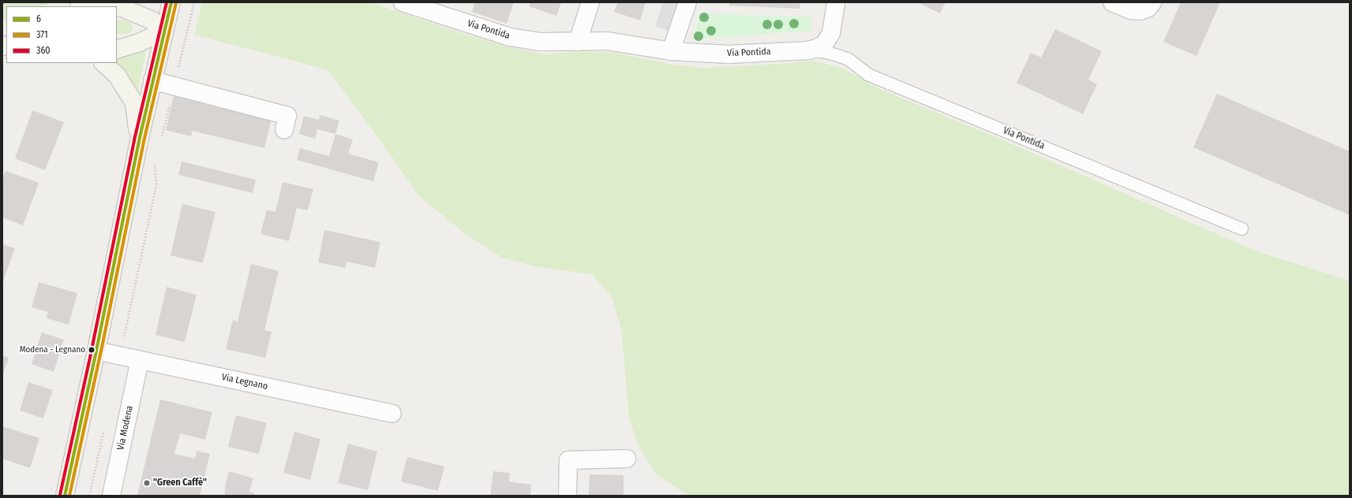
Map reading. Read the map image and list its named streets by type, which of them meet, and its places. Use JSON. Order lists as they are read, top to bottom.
{
  "streets": {
    "street": ["Via Pontida", "Via Legnano", "Via Modena"]
  },
  "crossings": [
    ["Via Legnano", "Via Modena"]
  ],
  "places": ["Modena - Legnano", "\"Green Caffè\""],
  "lines": ["transit line 6", "transit line 360", "transit line 371"],
  "legend": ["6", "371", "360"]
}
